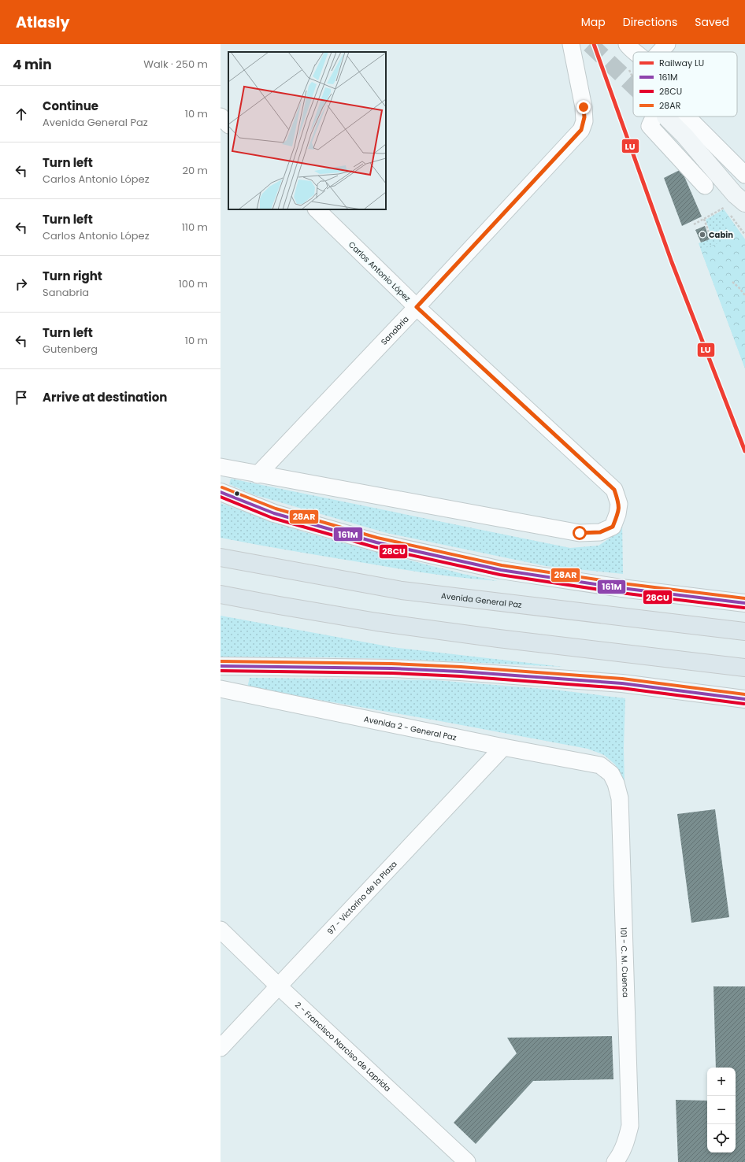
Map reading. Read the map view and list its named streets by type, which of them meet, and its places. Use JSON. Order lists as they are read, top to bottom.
{
  "streets": {
    "highway": ["Avenida General Paz"],
    "street": [
      "Carlos Antonio López",
      "Sanabria",
      "Avenida 2 - General Paz",
      "97 - Victorino de la Plaza",
      "101 - C. M. Cuenca",
      "2 - Francisco Narciso de Laprida"
    ]
  },
  "crossings": [
    ["Carlos Antonio López", "Sanabria"],
    ["Avenida 2 - General Paz", "97 - Victorino de la Plaza"],
    ["Avenida 2 - General Paz", "101 - C. M. Cuenca"],
    ["97 - Victorino de la Plaza", "2 - Francisco Narciso de Laprida"]
  ],
  "places": ["Cabin"],
  "lines": [
    "rail line LU",
    "transit line 28AR",
    "transit line 161M",
    "transit line 28CU"
  ],
  "legend": [
    "Railway LU",
    "161M",
    "28CU",
    "28AR"
  ],
  "page": {
    "header": "Atlasly",
    "nav": ["Map", "Directions", "Saved"],
    "heading": ["4 min", "Walk · 250 m"],
    "list": [
      ["Continue", "Avenida General Paz", "10 m"],
      ["Turn left", "Carlos Antonio López", "20 m"],
      ["Turn left", "Carlos Antonio López", "110 m"],
      ["Turn right", "Sanabria", "100 m"],
      ["Turn left", "Gutenberg", "10 m"],
      "Arrive at destination"
    ],
    "map_buttons": ["+", "−"]
  }
}
